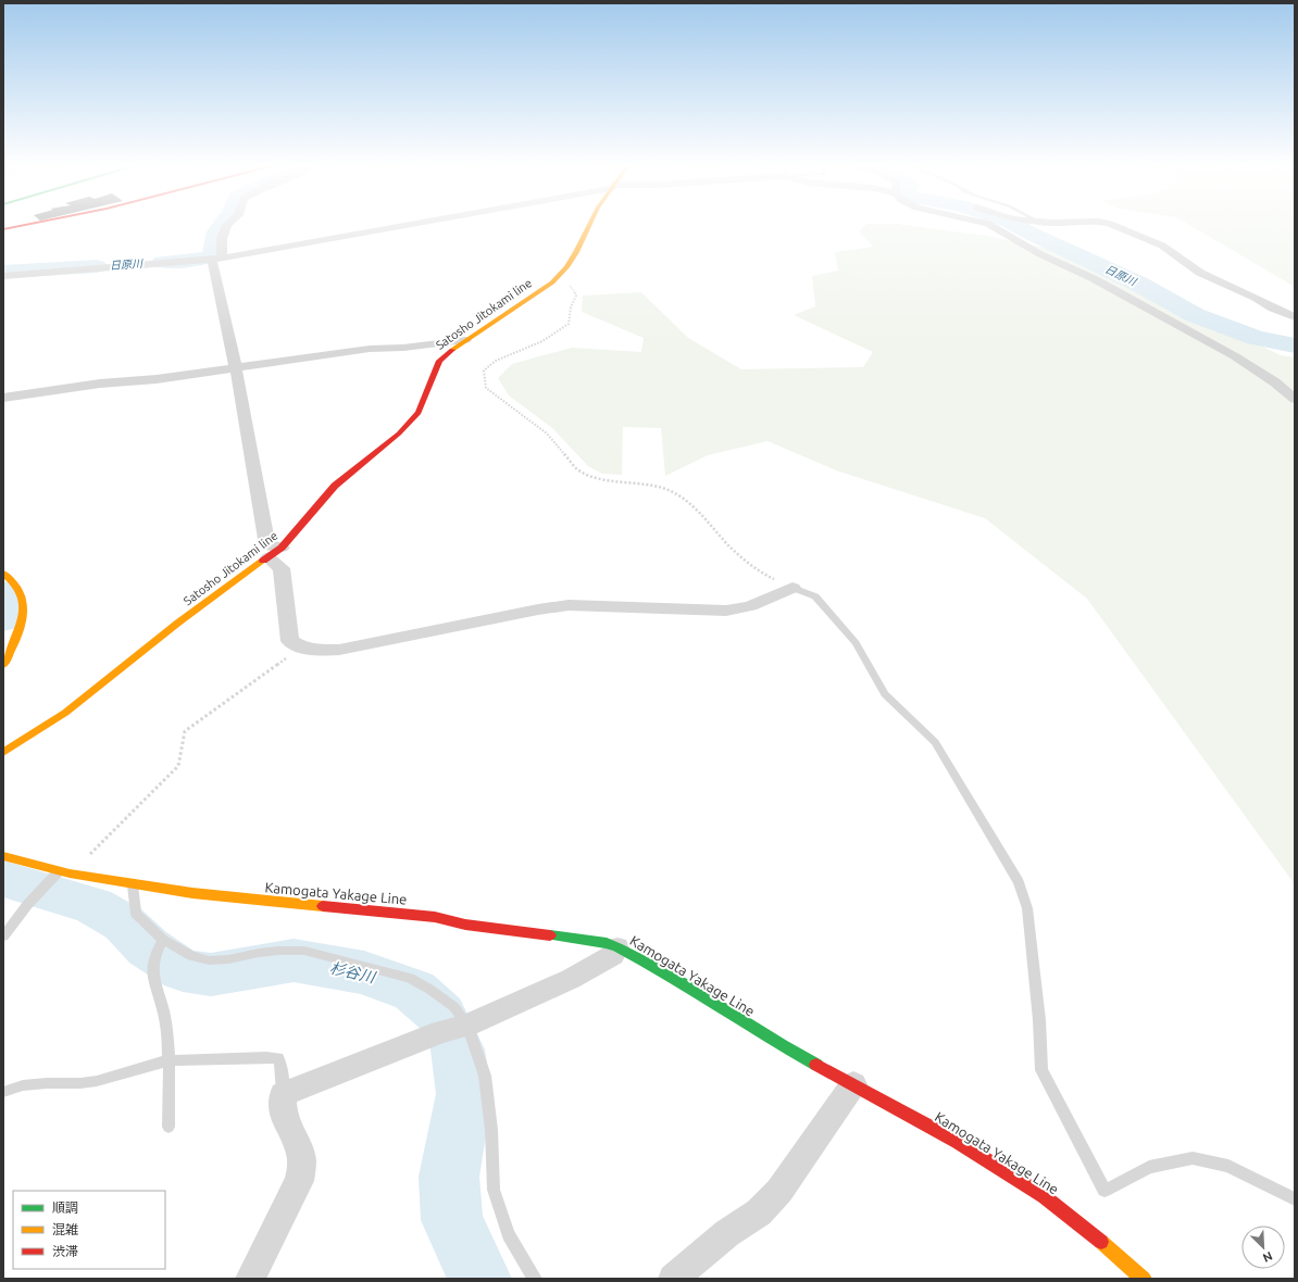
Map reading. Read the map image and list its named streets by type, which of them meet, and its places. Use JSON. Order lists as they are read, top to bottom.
{
  "streets": {
    "main road": ["Satosho Jitokami line", "Kamogata Yakage Line"]
  },
  "water": ["日原川", "杉谷川"],
  "legend": ["順調", "混雑", "渋滞"],
  "north": "bottom right"
}
